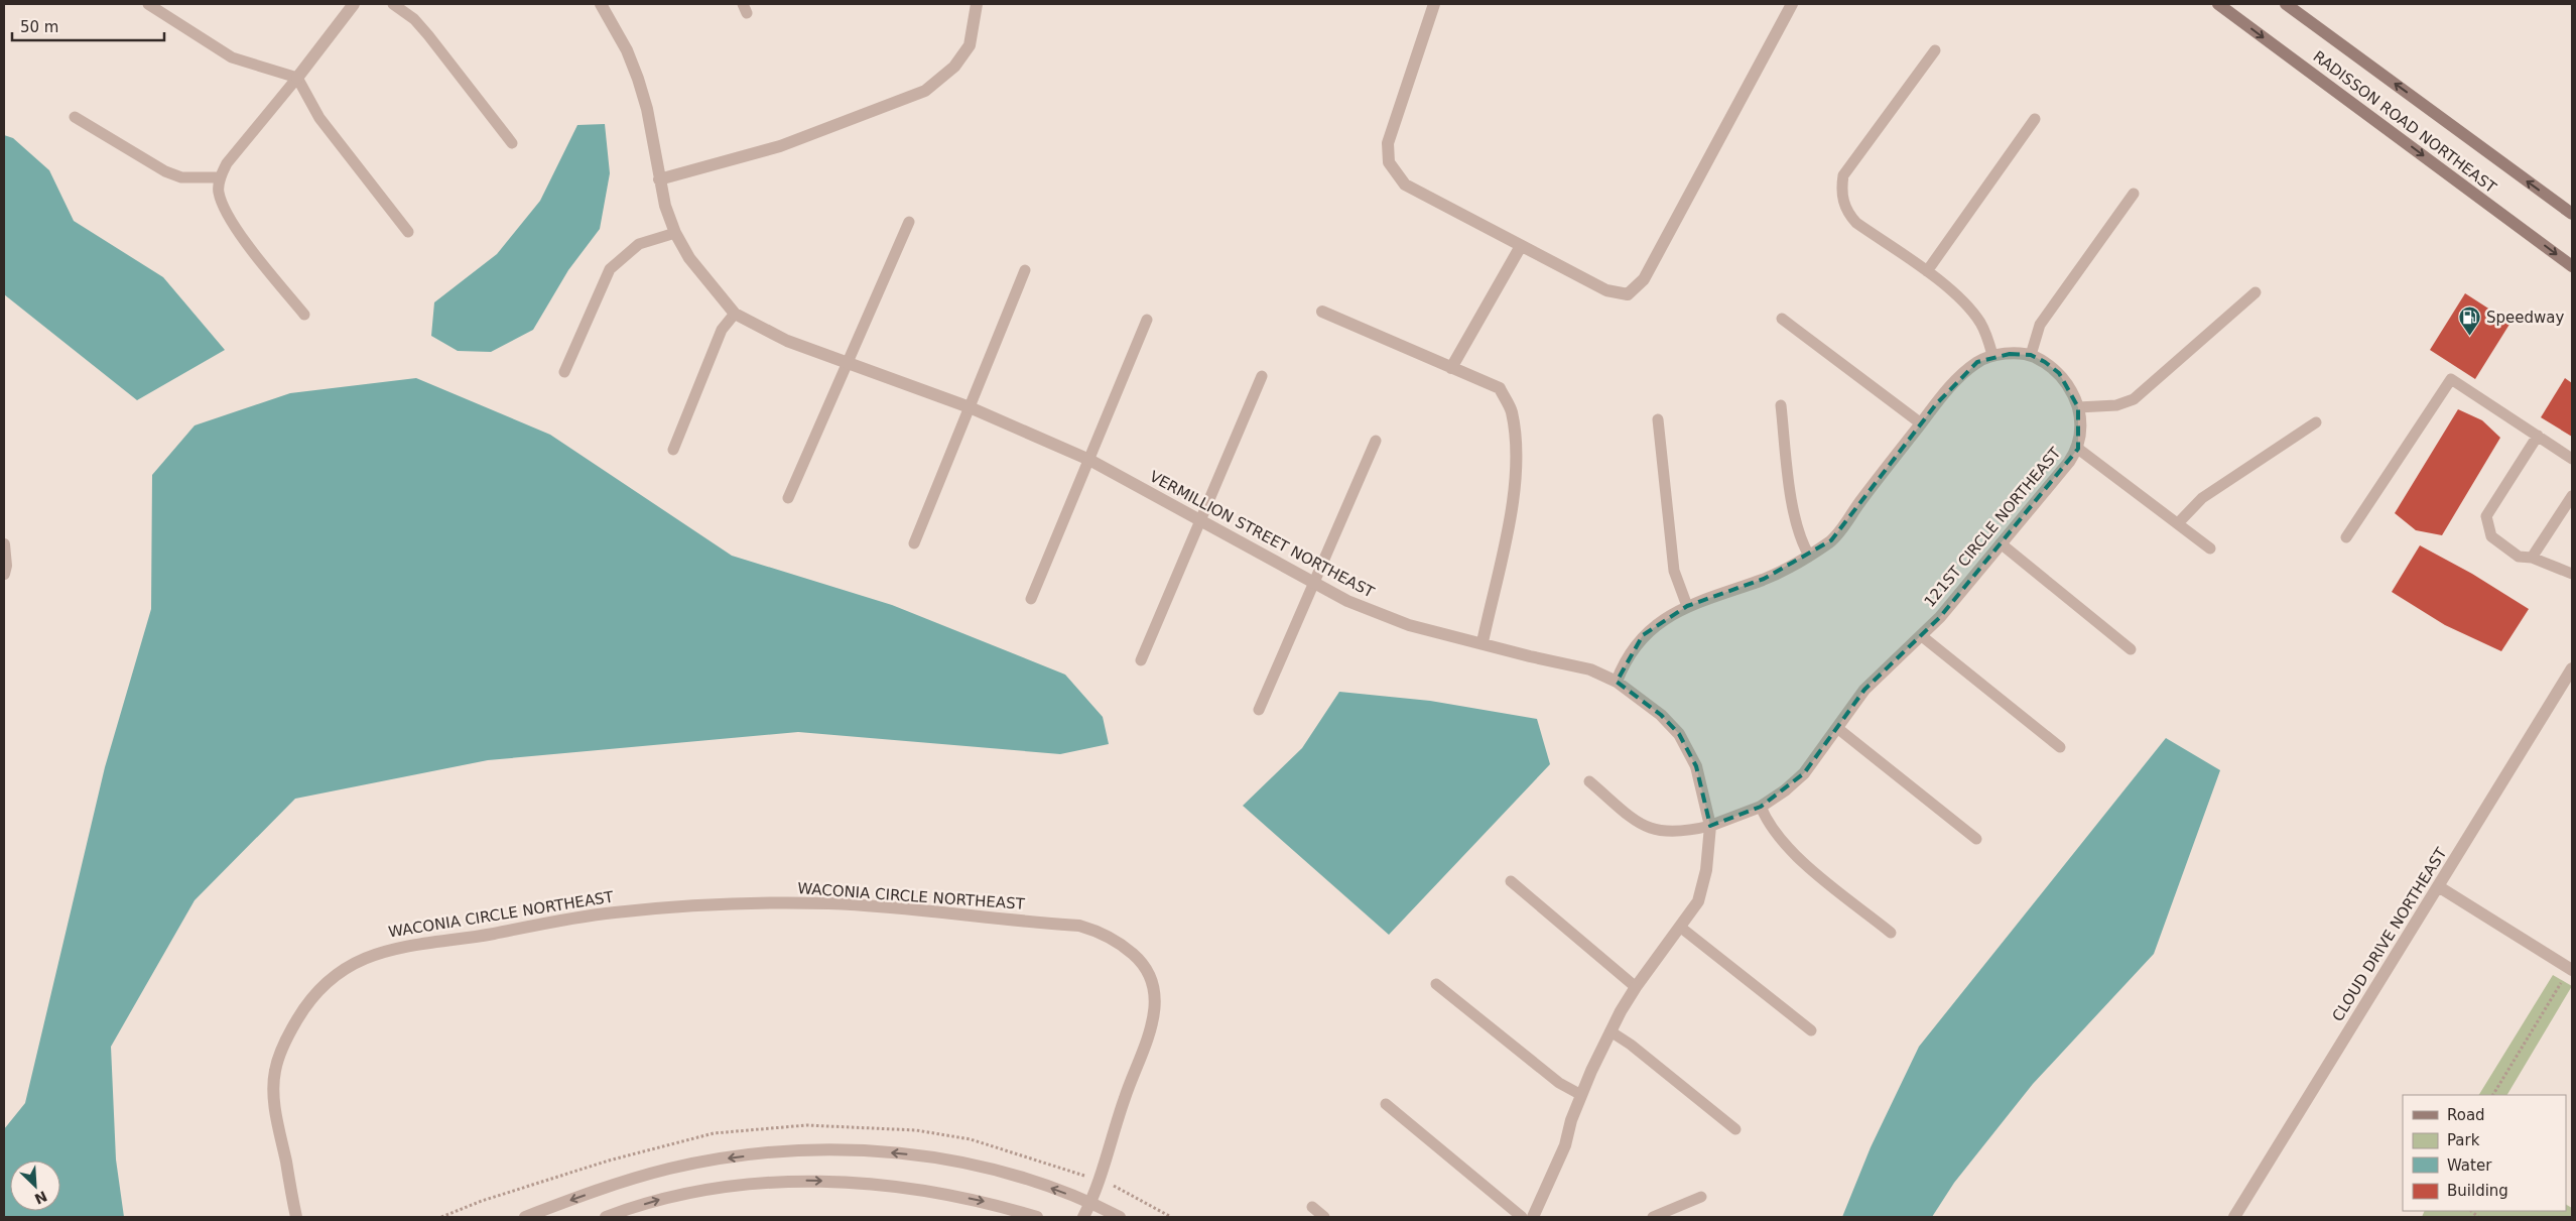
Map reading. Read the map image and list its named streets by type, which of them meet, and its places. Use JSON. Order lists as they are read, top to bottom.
{
  "streets": {
    "main road": ["RADISSON ROAD NORTHEAST"],
    "street": [
      "121ST CIRCLE NORTHEAST",
      "VERMILLION STREET NORTHEAST",
      "WACONIA CIRCLE NORTHEAST",
      "CLOUD DRIVE NORTHEAST"
    ]
  },
  "crossings": [
    ["121ST CIRCLE NORTHEAST", "VERMILLION STREET NORTHEAST"]
  ],
  "places": {
    "fuel station": ["Speedway"]
  },
  "legend": [
    "Road",
    "Park",
    "Water",
    "Building"
  ],
  "scale_bar": "50 m",
  "north": "bottom right"
}
